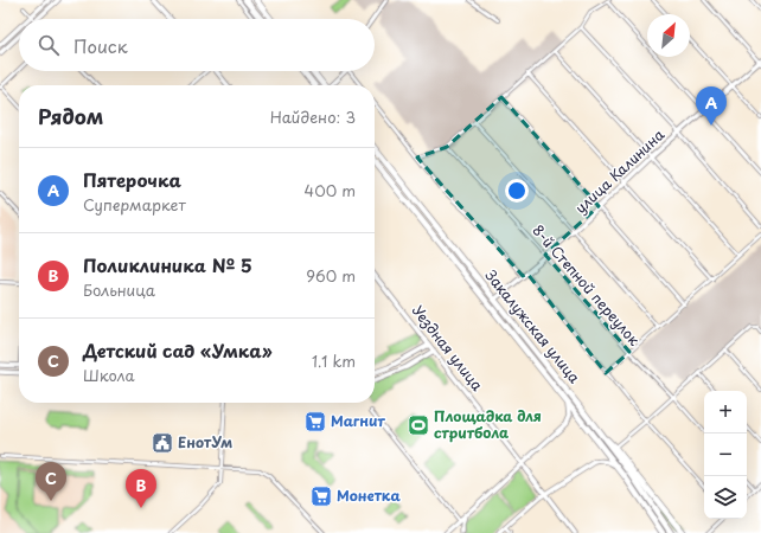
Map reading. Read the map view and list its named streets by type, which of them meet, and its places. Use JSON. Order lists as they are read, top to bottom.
{
  "streets": {
    "main road": ["Закалужская улица"],
    "street": ["улица Калинина", "8-й Степной переулок", "Уездная улица"]
  },
  "crossings": [
    ["улица Калинина", "8-й Степной переулок"],
    ["улица Калинина", "Закалужская улица"]
  ],
  "places": {
    "supermarket": ["Магнит", "Монетка"],
    "sports": ["Площадка для стритбола"],
    "public building": ["ЕнотУм"]
  },
  "north": "top right",
  "page": {
    "search": "Поиск",
    "heading": ["Рядом", "Найдено: 3"],
    "pins": ["A", "C", "B"],
    "list": [
      {
        "mark": "A",
        "name": "Пятерочка",
        "note": "Супермаркет",
        "value": "400 m"
      },
      {
        "mark": "B",
        "name": "Поликлиника № 5",
        "note": "Больница",
        "value": "960 m"
      },
      {
        "mark": "C",
        "name": "Детский сад «Умка»",
        "note": "Школа",
        "value": "1.1 km"
      }
    ],
    "map_buttons": ["+", "−"]
  }
}
